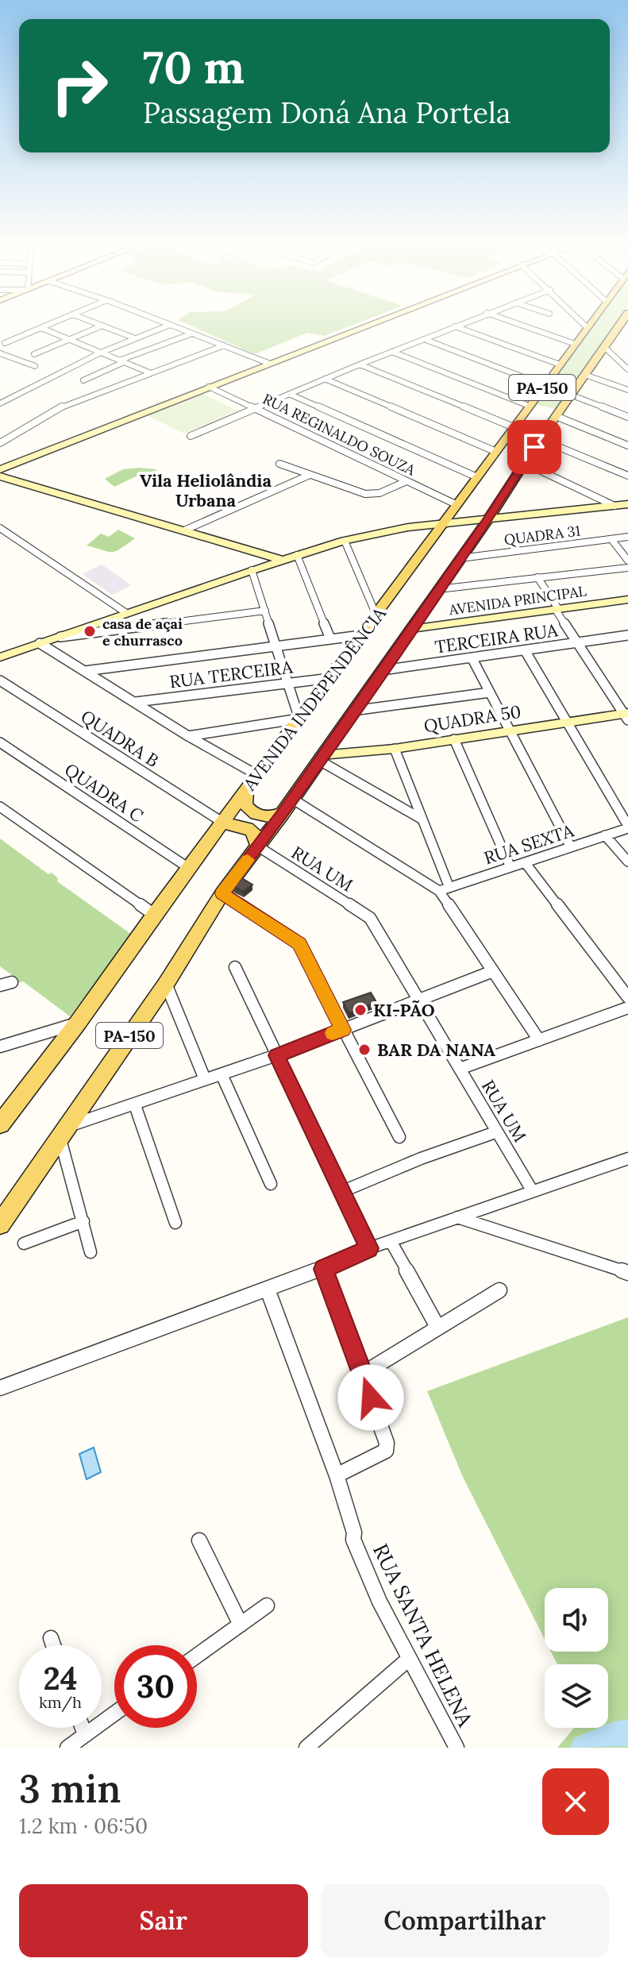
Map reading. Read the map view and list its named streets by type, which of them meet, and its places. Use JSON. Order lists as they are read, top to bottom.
{
  "streets": {
    "main road": ["PA-150", "AVENIDA INDEPENDÊNCIA"],
    "street": [
      "RUA REGINALDO SOUZA",
      "QUADRA 31",
      "AVENIDA PRINCIPAL",
      "TERCEIRA RUA",
      "RUA TERCEIRA",
      "QUADRA 50",
      "QUADRA B",
      "QUADRA C",
      "RUA SEXTA",
      "RUA UM",
      "RUA SANTA HELENA"
    ]
  },
  "crossings": [
    ["RUA REGINALDO SOUZA", "AVENIDA INDEPENDÊNCIA"],
    ["QUADRA 31", "AVENIDA INDEPENDÊNCIA"],
    ["AVENIDA PRINCIPAL", "AVENIDA INDEPENDÊNCIA"],
    ["TERCEIRA RUA", "AVENIDA INDEPENDÊNCIA"],
    ["RUA TERCEIRA", "AVENIDA INDEPENDÊNCIA"],
    ["AVENIDA INDEPENDÊNCIA", "QUADRA 50"],
    ["AVENIDA INDEPENDÊNCIA", "QUADRA B"],
    ["AVENIDA INDEPENDÊNCIA", "QUADRA C"],
    ["AVENIDA INDEPENDÊNCIA", "RUA UM"]
  ],
  "districts": ["Vila Heliolândia Urbana"],
  "places": ["casa de açai e churrasco", "KI-PÃO", "BAR DA NANA"],
  "page": {
    "turn": ["70 m", "Passagem Doná Ana Portela"],
    "speed": "24 km/h",
    "limit": "30",
    "heading": ["3 min", "1.2 km · 06:50"],
    "buttons": ["Sair", "Compartilhar"]
  }
}
